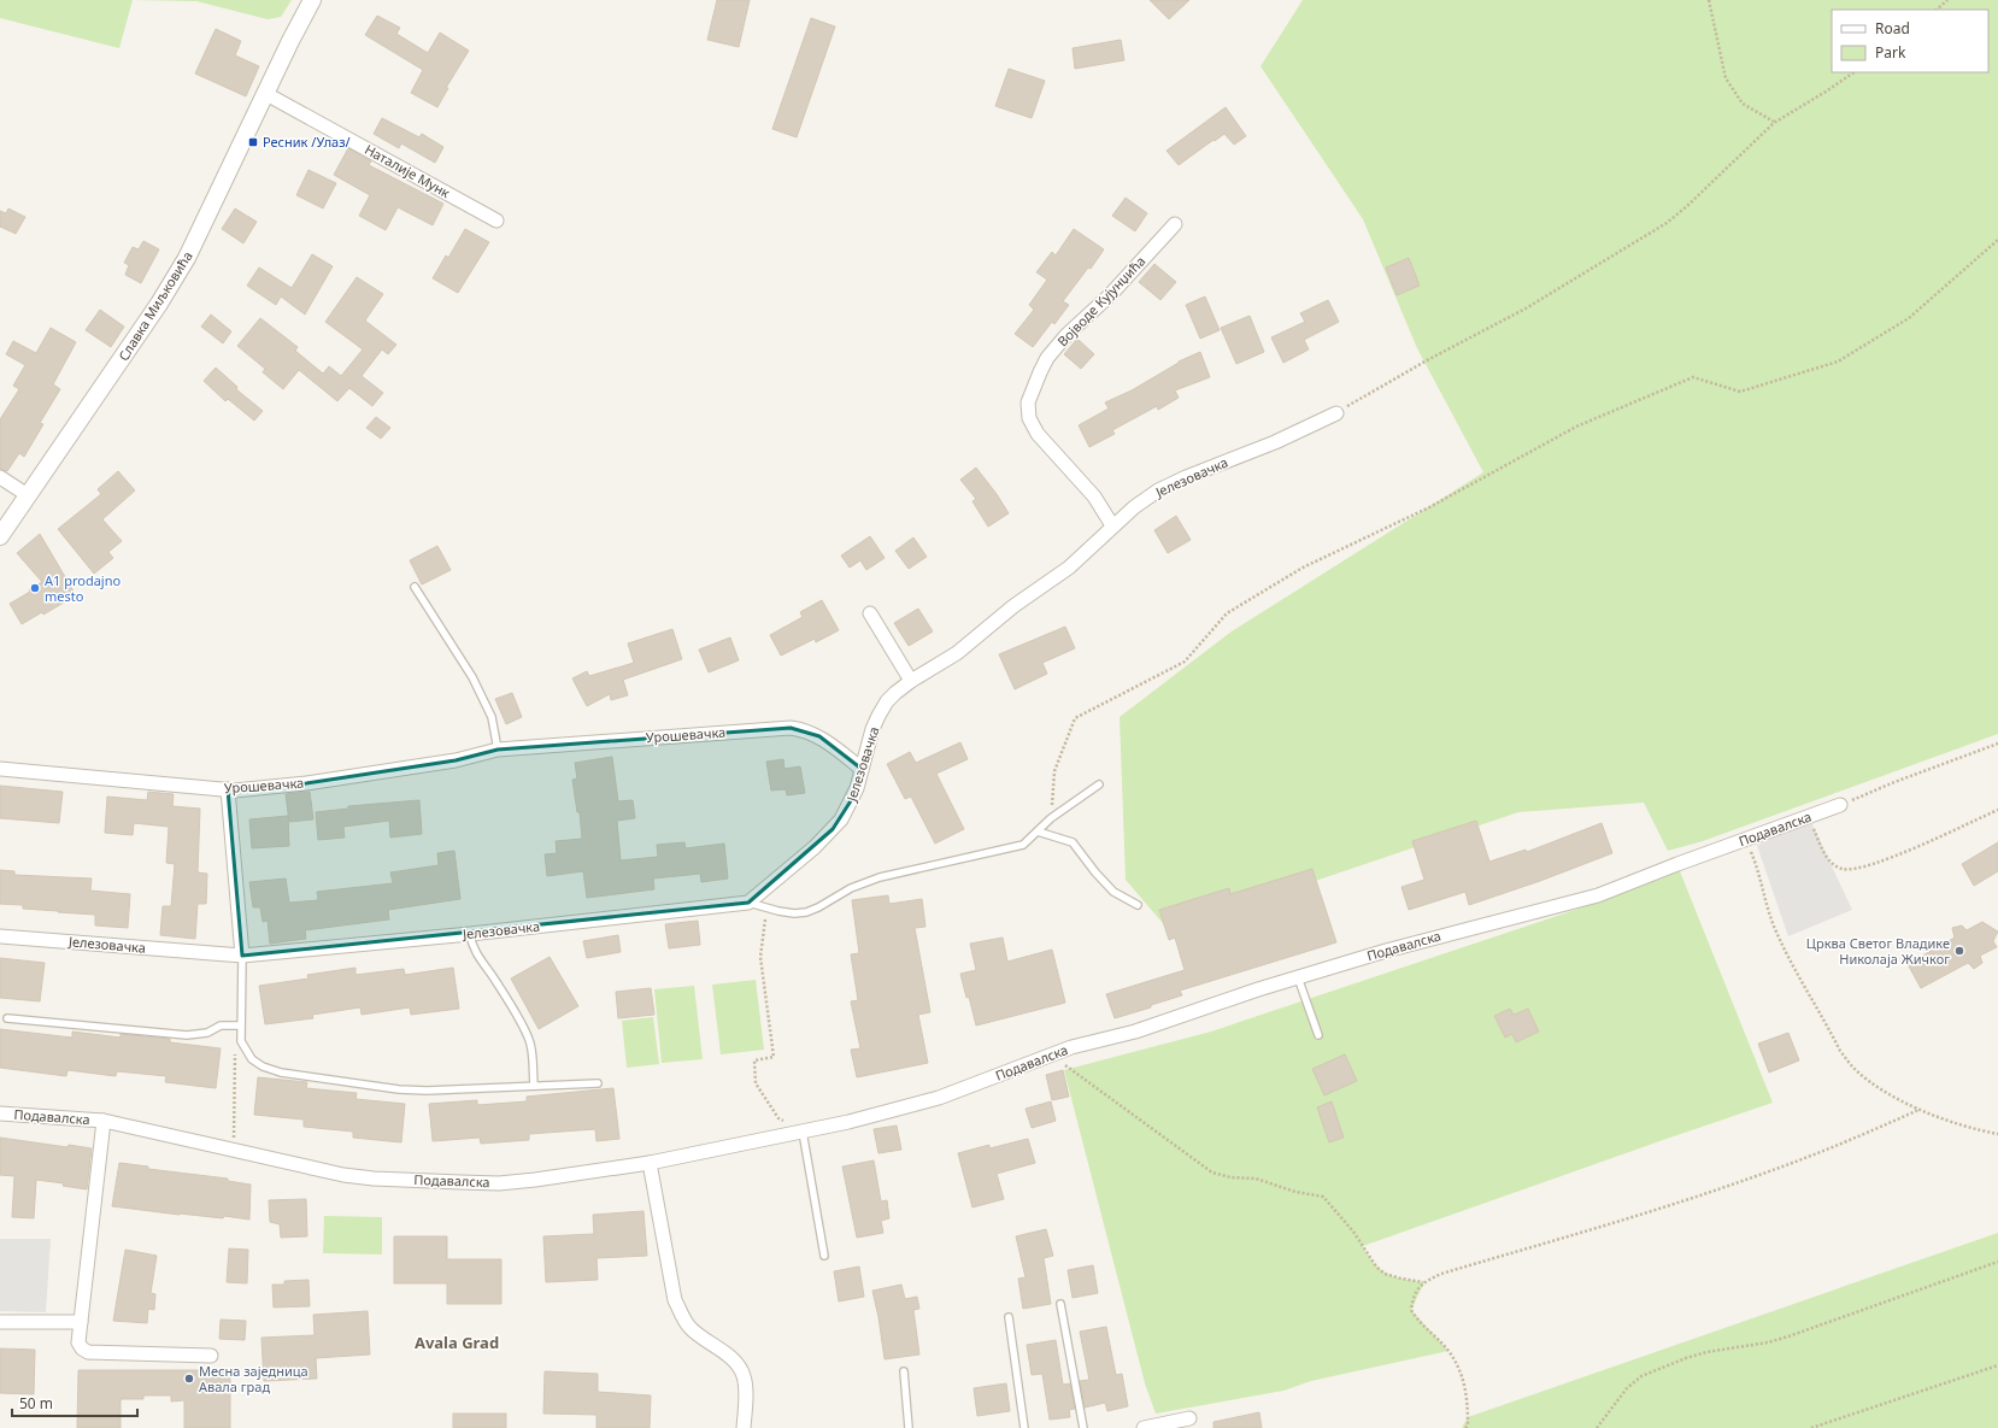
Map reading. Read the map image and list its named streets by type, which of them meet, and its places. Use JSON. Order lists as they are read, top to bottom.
{
  "streets": {
    "street": [
      "Наталије Мунк",
      "Војводе Кујунџића",
      "Славка Миљковића",
      "Јелезовачка",
      "Урошевачка",
      "Подавалска"
    ]
  },
  "crossings": [
    ["Наталије Мунк", "Славка Миљковића"],
    ["Војводе Кујунџића", "Јелезовачка"],
    ["Јелезовачка", "Урошевачка"]
  ],
  "districts": ["Avala Grad"],
  "places": {
    "transit": ["Ресник /Улаз/"],
    "other": ["A1 prodajno mesto", "Црква Светог Владике Николаја Жичког", "Месна заједница Авала град"]
  },
  "legend": ["Road", "Park"],
  "scale_bar": "50 m"
}
